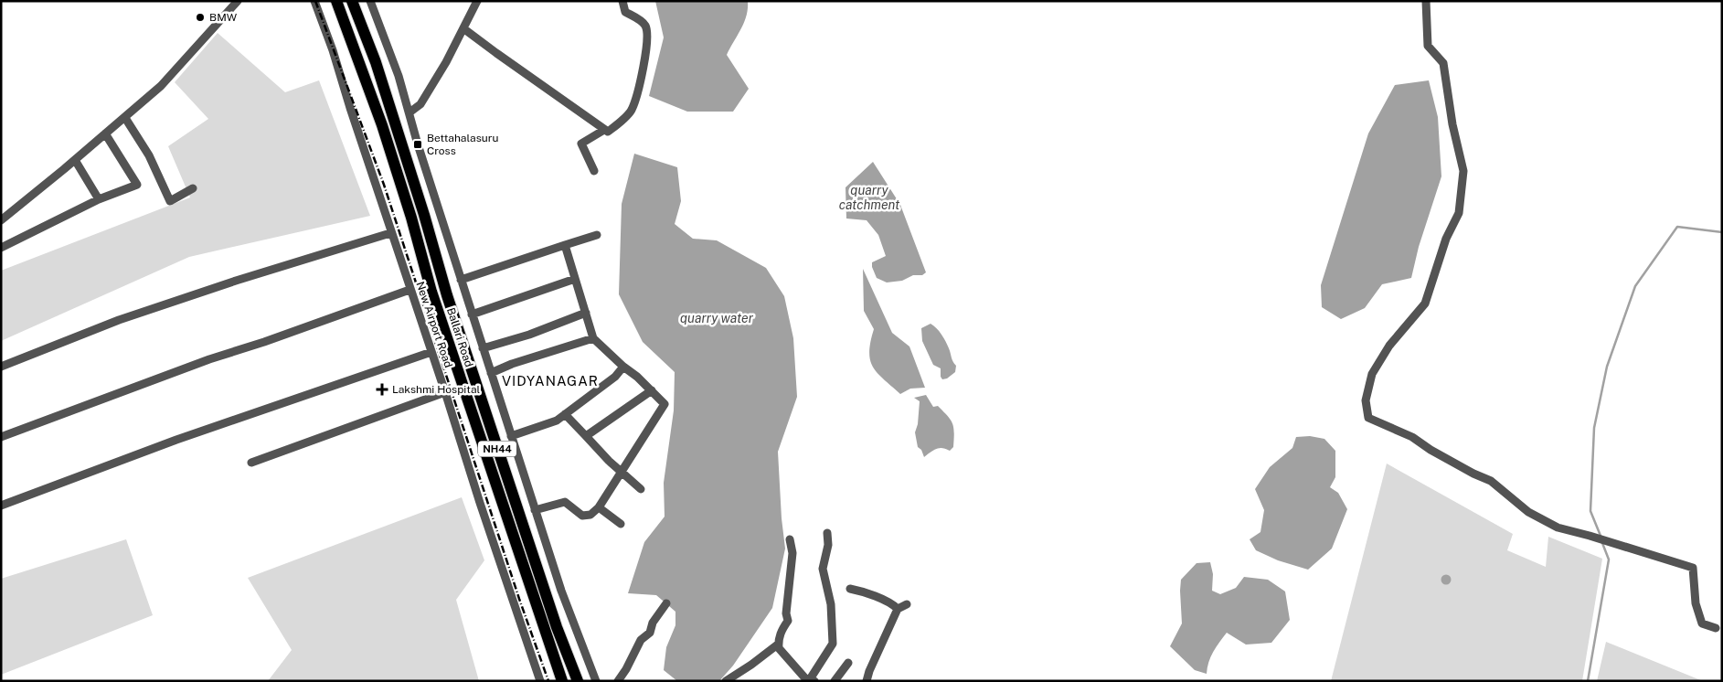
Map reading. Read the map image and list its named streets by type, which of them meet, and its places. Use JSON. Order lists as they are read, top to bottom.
{
  "streets": {
    "highway": ["Ballari Road", "NH44"],
    "street": ["New Airport Road"]
  },
  "districts": ["VIDYANAGAR"],
  "water": ["quarry catchment", "quarry water"],
  "places": {
    "other": ["BMW"],
    "transit": ["Bettahalasuru Cross"],
    "health": ["Lakshmi Hospital"]
  }
}
